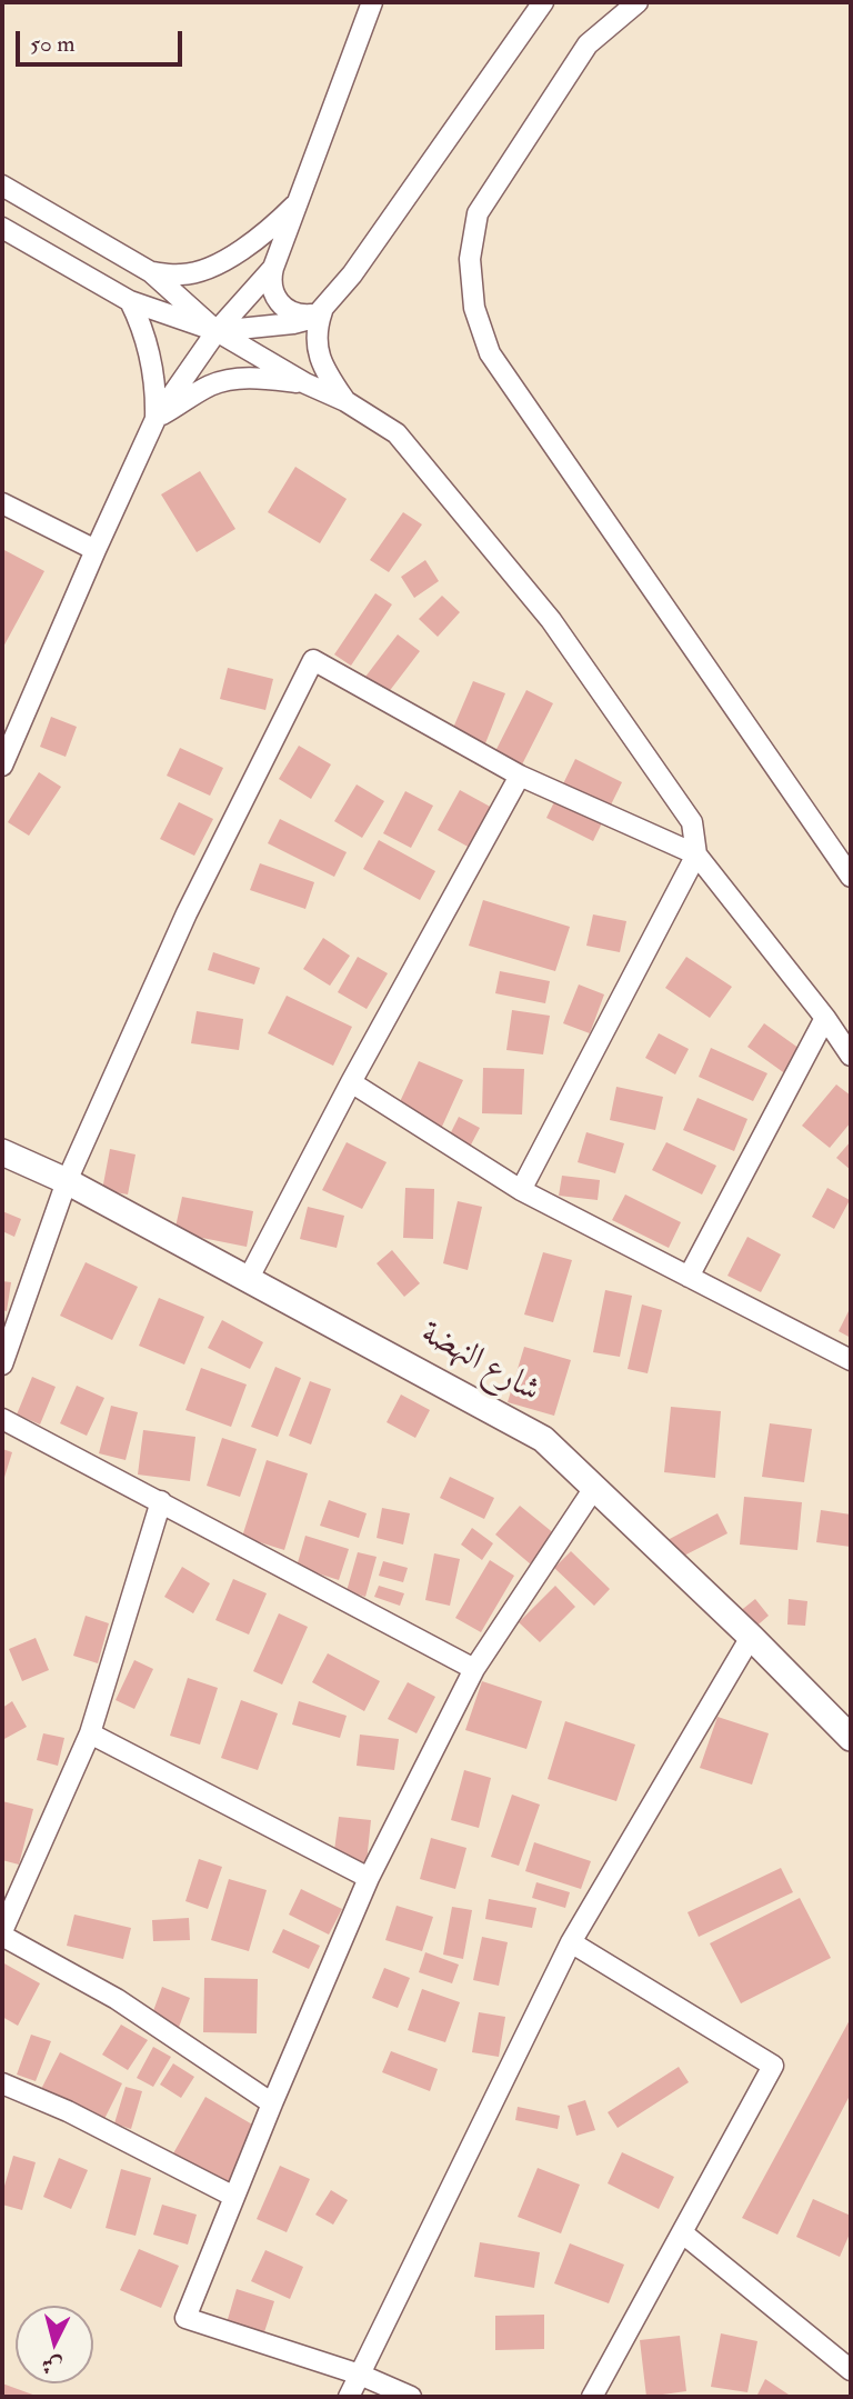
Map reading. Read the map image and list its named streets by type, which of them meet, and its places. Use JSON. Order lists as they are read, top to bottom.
{
  "streets": {
    "street": ["شارع النهضة"]
  },
  "scale_bar": "50 m",
  "north": "bottom"
}
